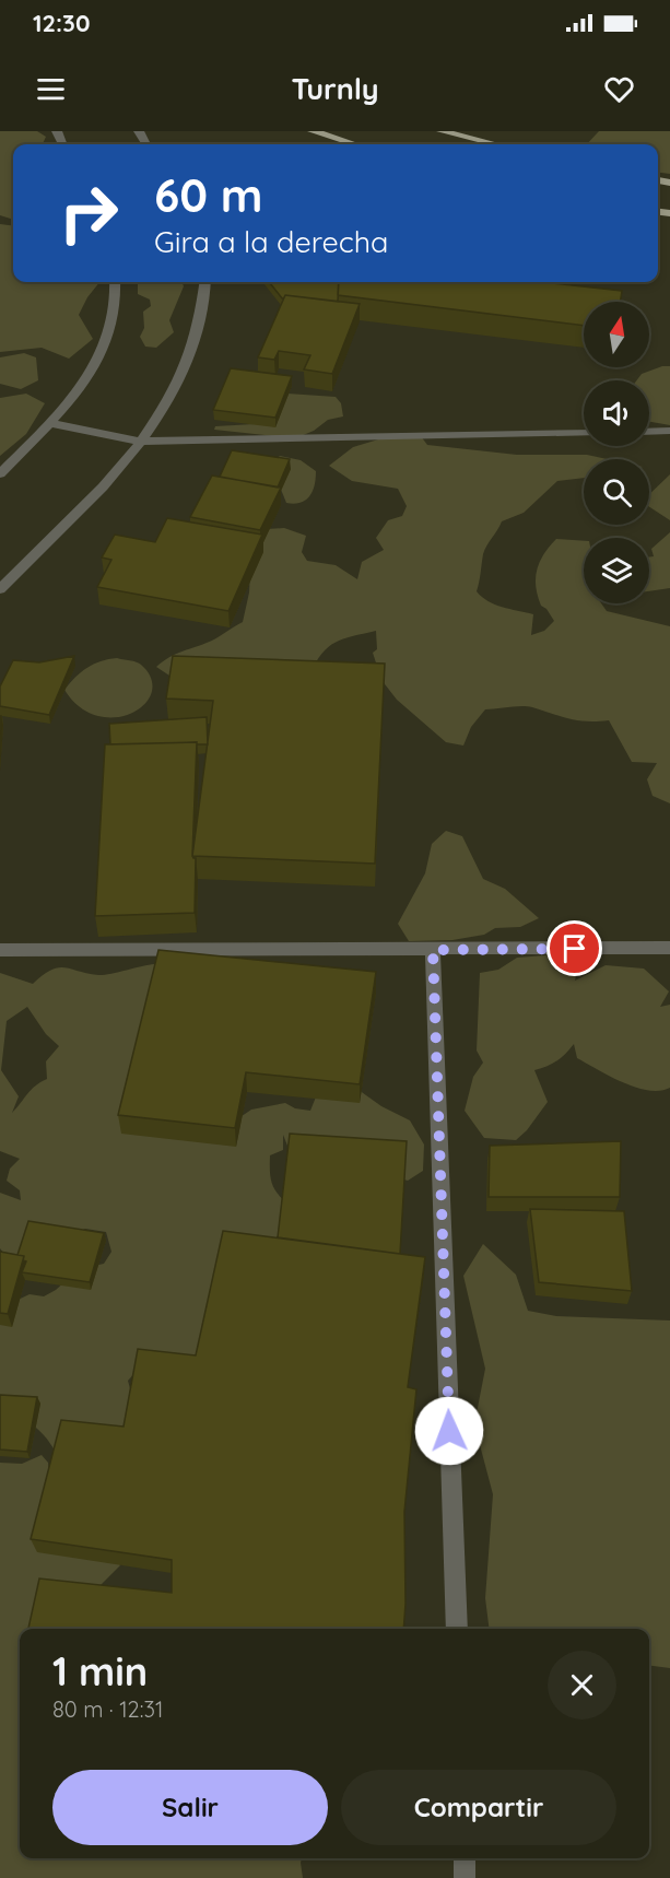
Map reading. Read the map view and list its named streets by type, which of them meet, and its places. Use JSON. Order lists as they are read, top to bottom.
{
  "north": "top",
  "page": {
    "status": "12:30",
    "header": "Turnly",
    "turn": ["60 m", "Gira a la derecha"],
    "heading": ["1 min", "80 m · 12:31"],
    "buttons": ["Salir", "Compartir"]
  }
}
